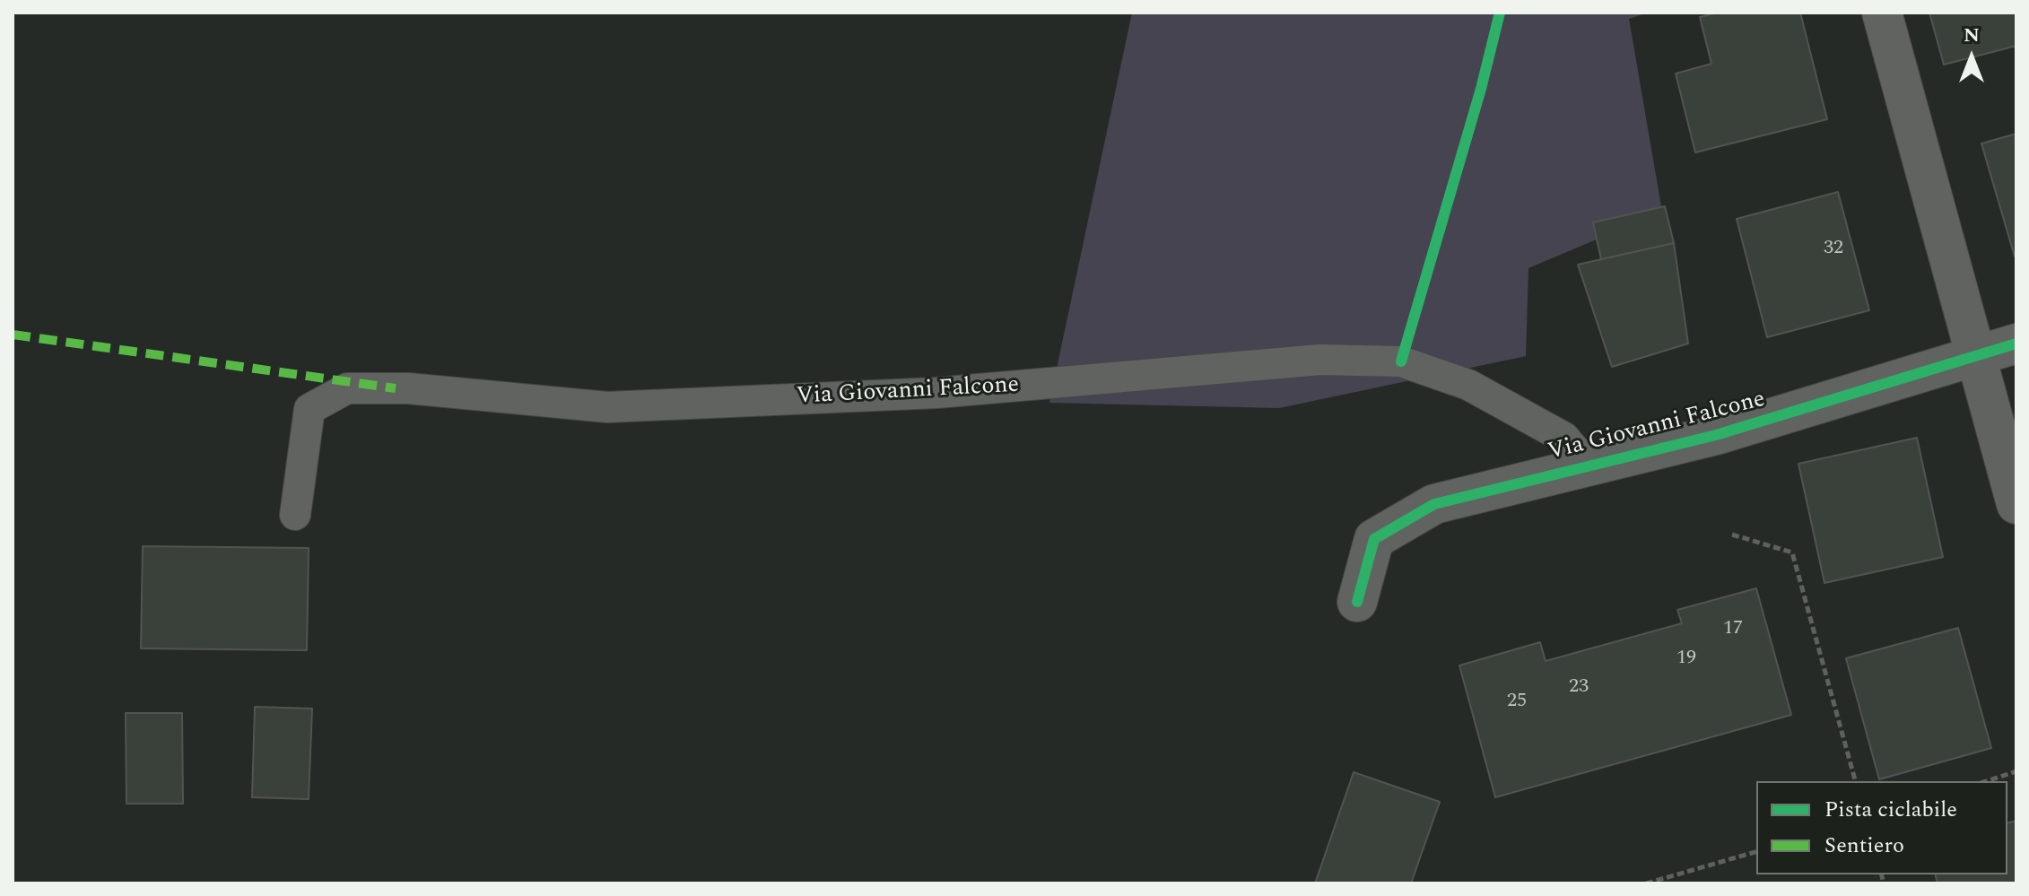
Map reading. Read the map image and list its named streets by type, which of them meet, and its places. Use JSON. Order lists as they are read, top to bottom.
{
  "streets": {
    "street": ["Via Giovanni Falcone"]
  },
  "house_numbers": [
    "32",
    "17",
    "19",
    "23",
    "25"
  ],
  "legend": ["Pista ciclabile", "Sentiero"],
  "north": "top"
}
